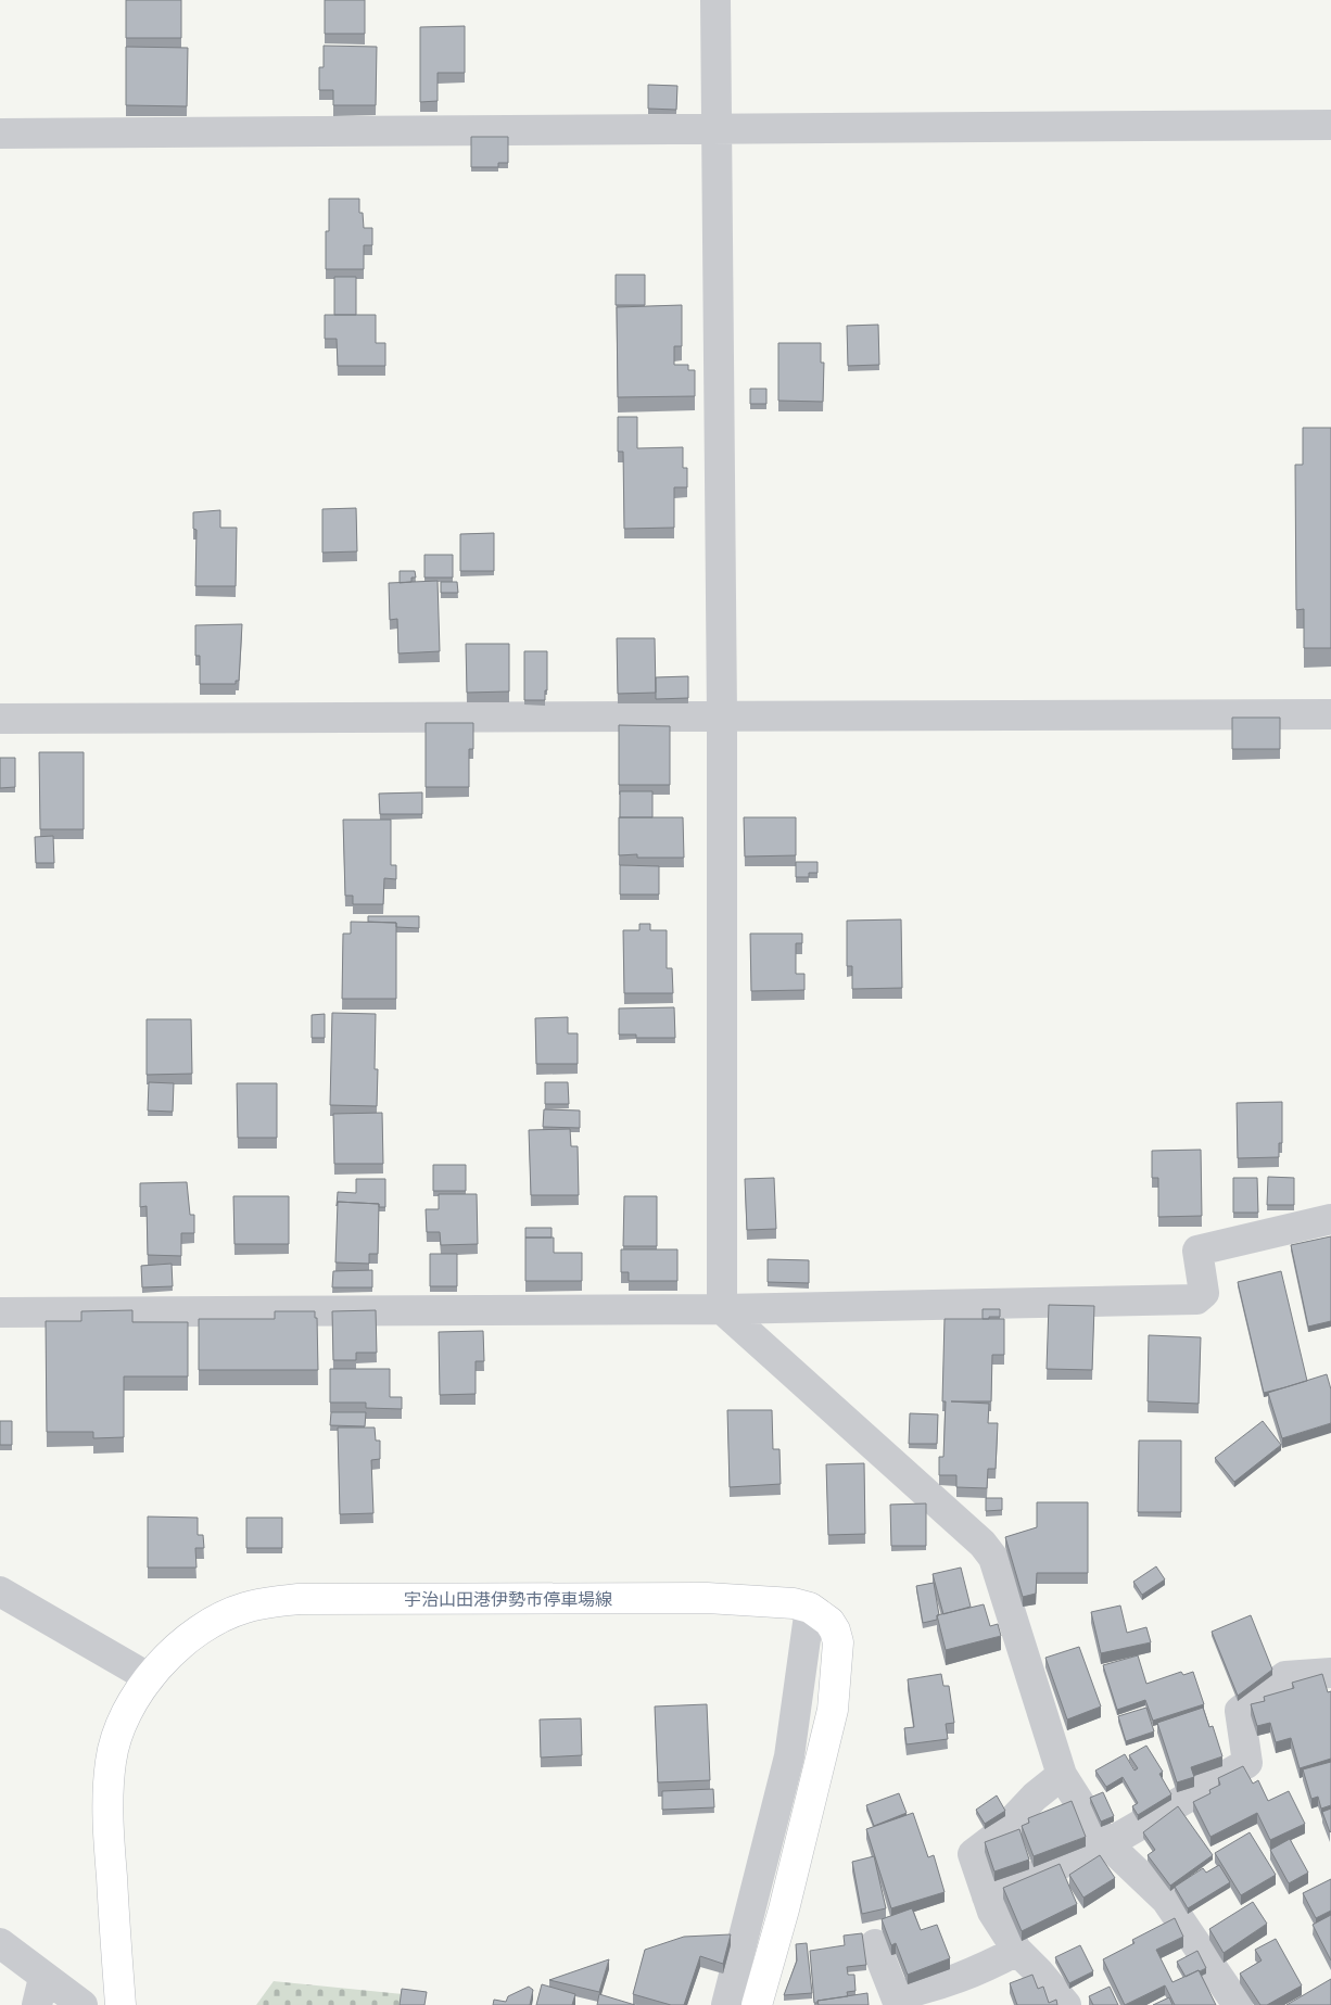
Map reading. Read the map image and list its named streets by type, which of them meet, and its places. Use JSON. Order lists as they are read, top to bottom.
{
  "streets": {
    "main road": ["宇治山田港伊勢市停車場線"]
  }
}
